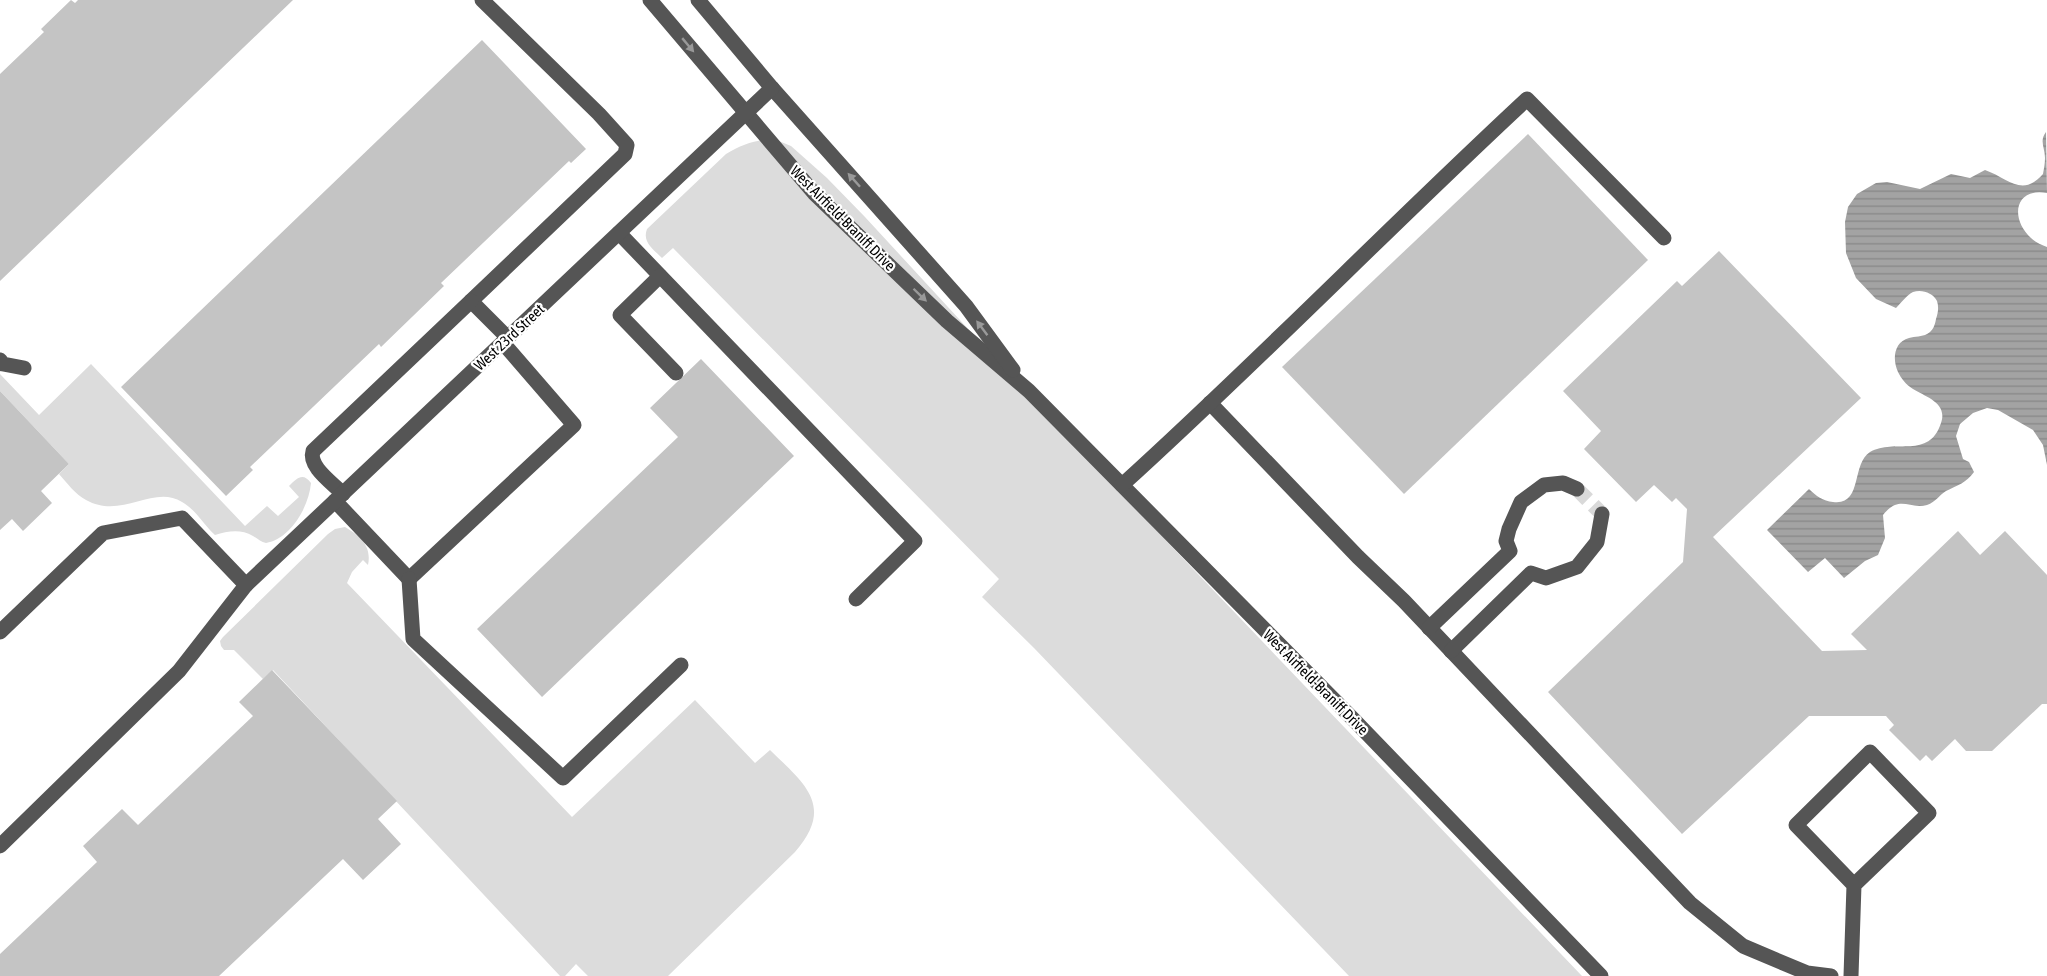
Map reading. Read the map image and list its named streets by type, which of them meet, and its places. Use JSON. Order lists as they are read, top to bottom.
{
  "streets": {
    "street": ["West Airfield-Braniff Drive", "West 23rd Street"]
  },
  "crossings": [
    ["West Airfield-Braniff Drive", "West 23rd Street"]
  ]
}
